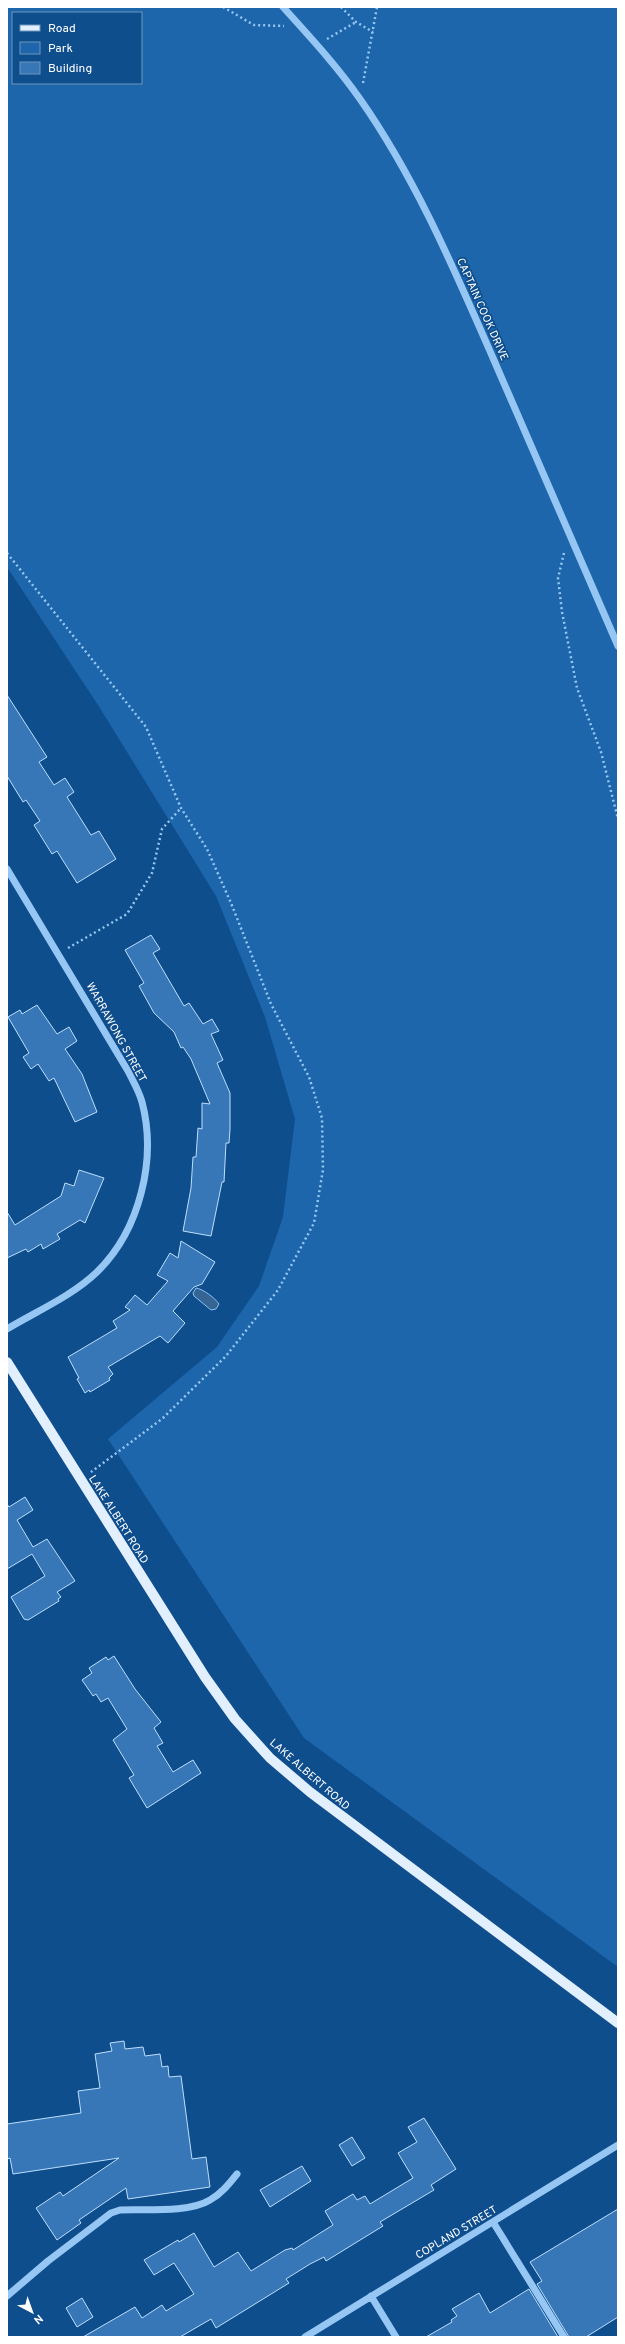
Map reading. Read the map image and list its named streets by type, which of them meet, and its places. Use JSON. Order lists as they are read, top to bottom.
{
  "streets": {
    "main road": ["LAKE ALBERT ROAD"],
    "street": ["CAPTAIN COOK DRIVE", "WARRAWONG STREET", "COPLAND STREET"]
  },
  "legend": ["Road", "Park", "Building"],
  "north": "bottom right"
}
